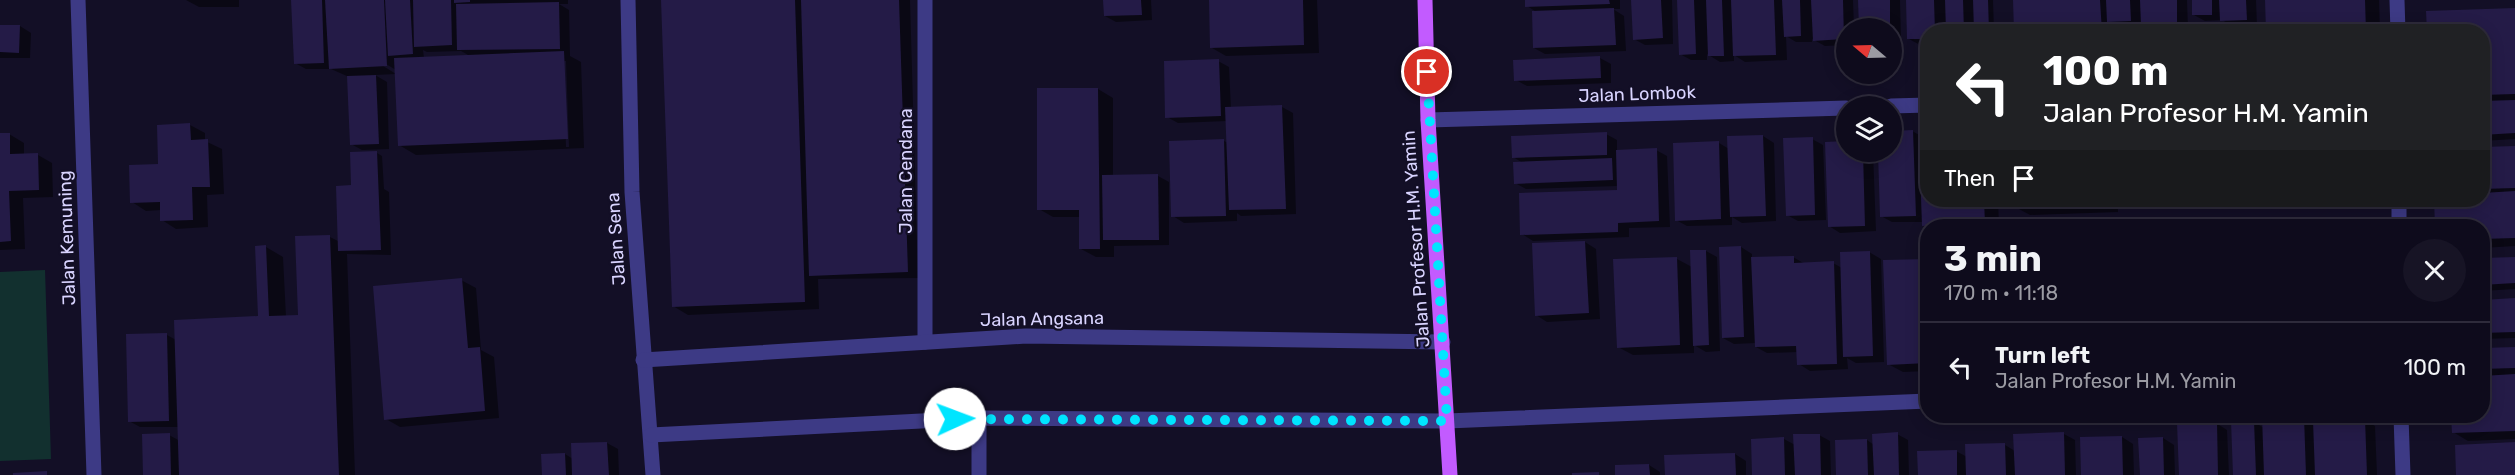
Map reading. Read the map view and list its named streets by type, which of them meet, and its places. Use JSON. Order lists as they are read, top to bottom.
{
  "streets": {
    "main road": ["Jalan Profesor H.M. Yamin"],
    "street": [
      "Jalan Lombok",
      "Jalan Cendana",
      "Jalan Kemuning",
      "Jalan Sena",
      "Jalan Angsana"
    ]
  },
  "crossings": [
    ["Jalan Lombok", "Jalan Profesor H.M. Yamin"],
    ["Jalan Cendana", "Jalan Angsana"],
    ["Jalan Sena", "Jalan Angsana"],
    ["Jalan Profesor H.M. Yamin", "Jalan Angsana"]
  ],
  "north": "left",
  "page": {
    "turn": ["100 m", "Jalan Profesor H.M. Yamin"],
    "then": "Then",
    "heading": ["3 min", "170 m · 11:18"],
    "list": [
      {
        "name": "Turn left",
        "note": "Jalan Profesor H.M. Yamin",
        "value": "100 m"
      }
    ]
  }
}
